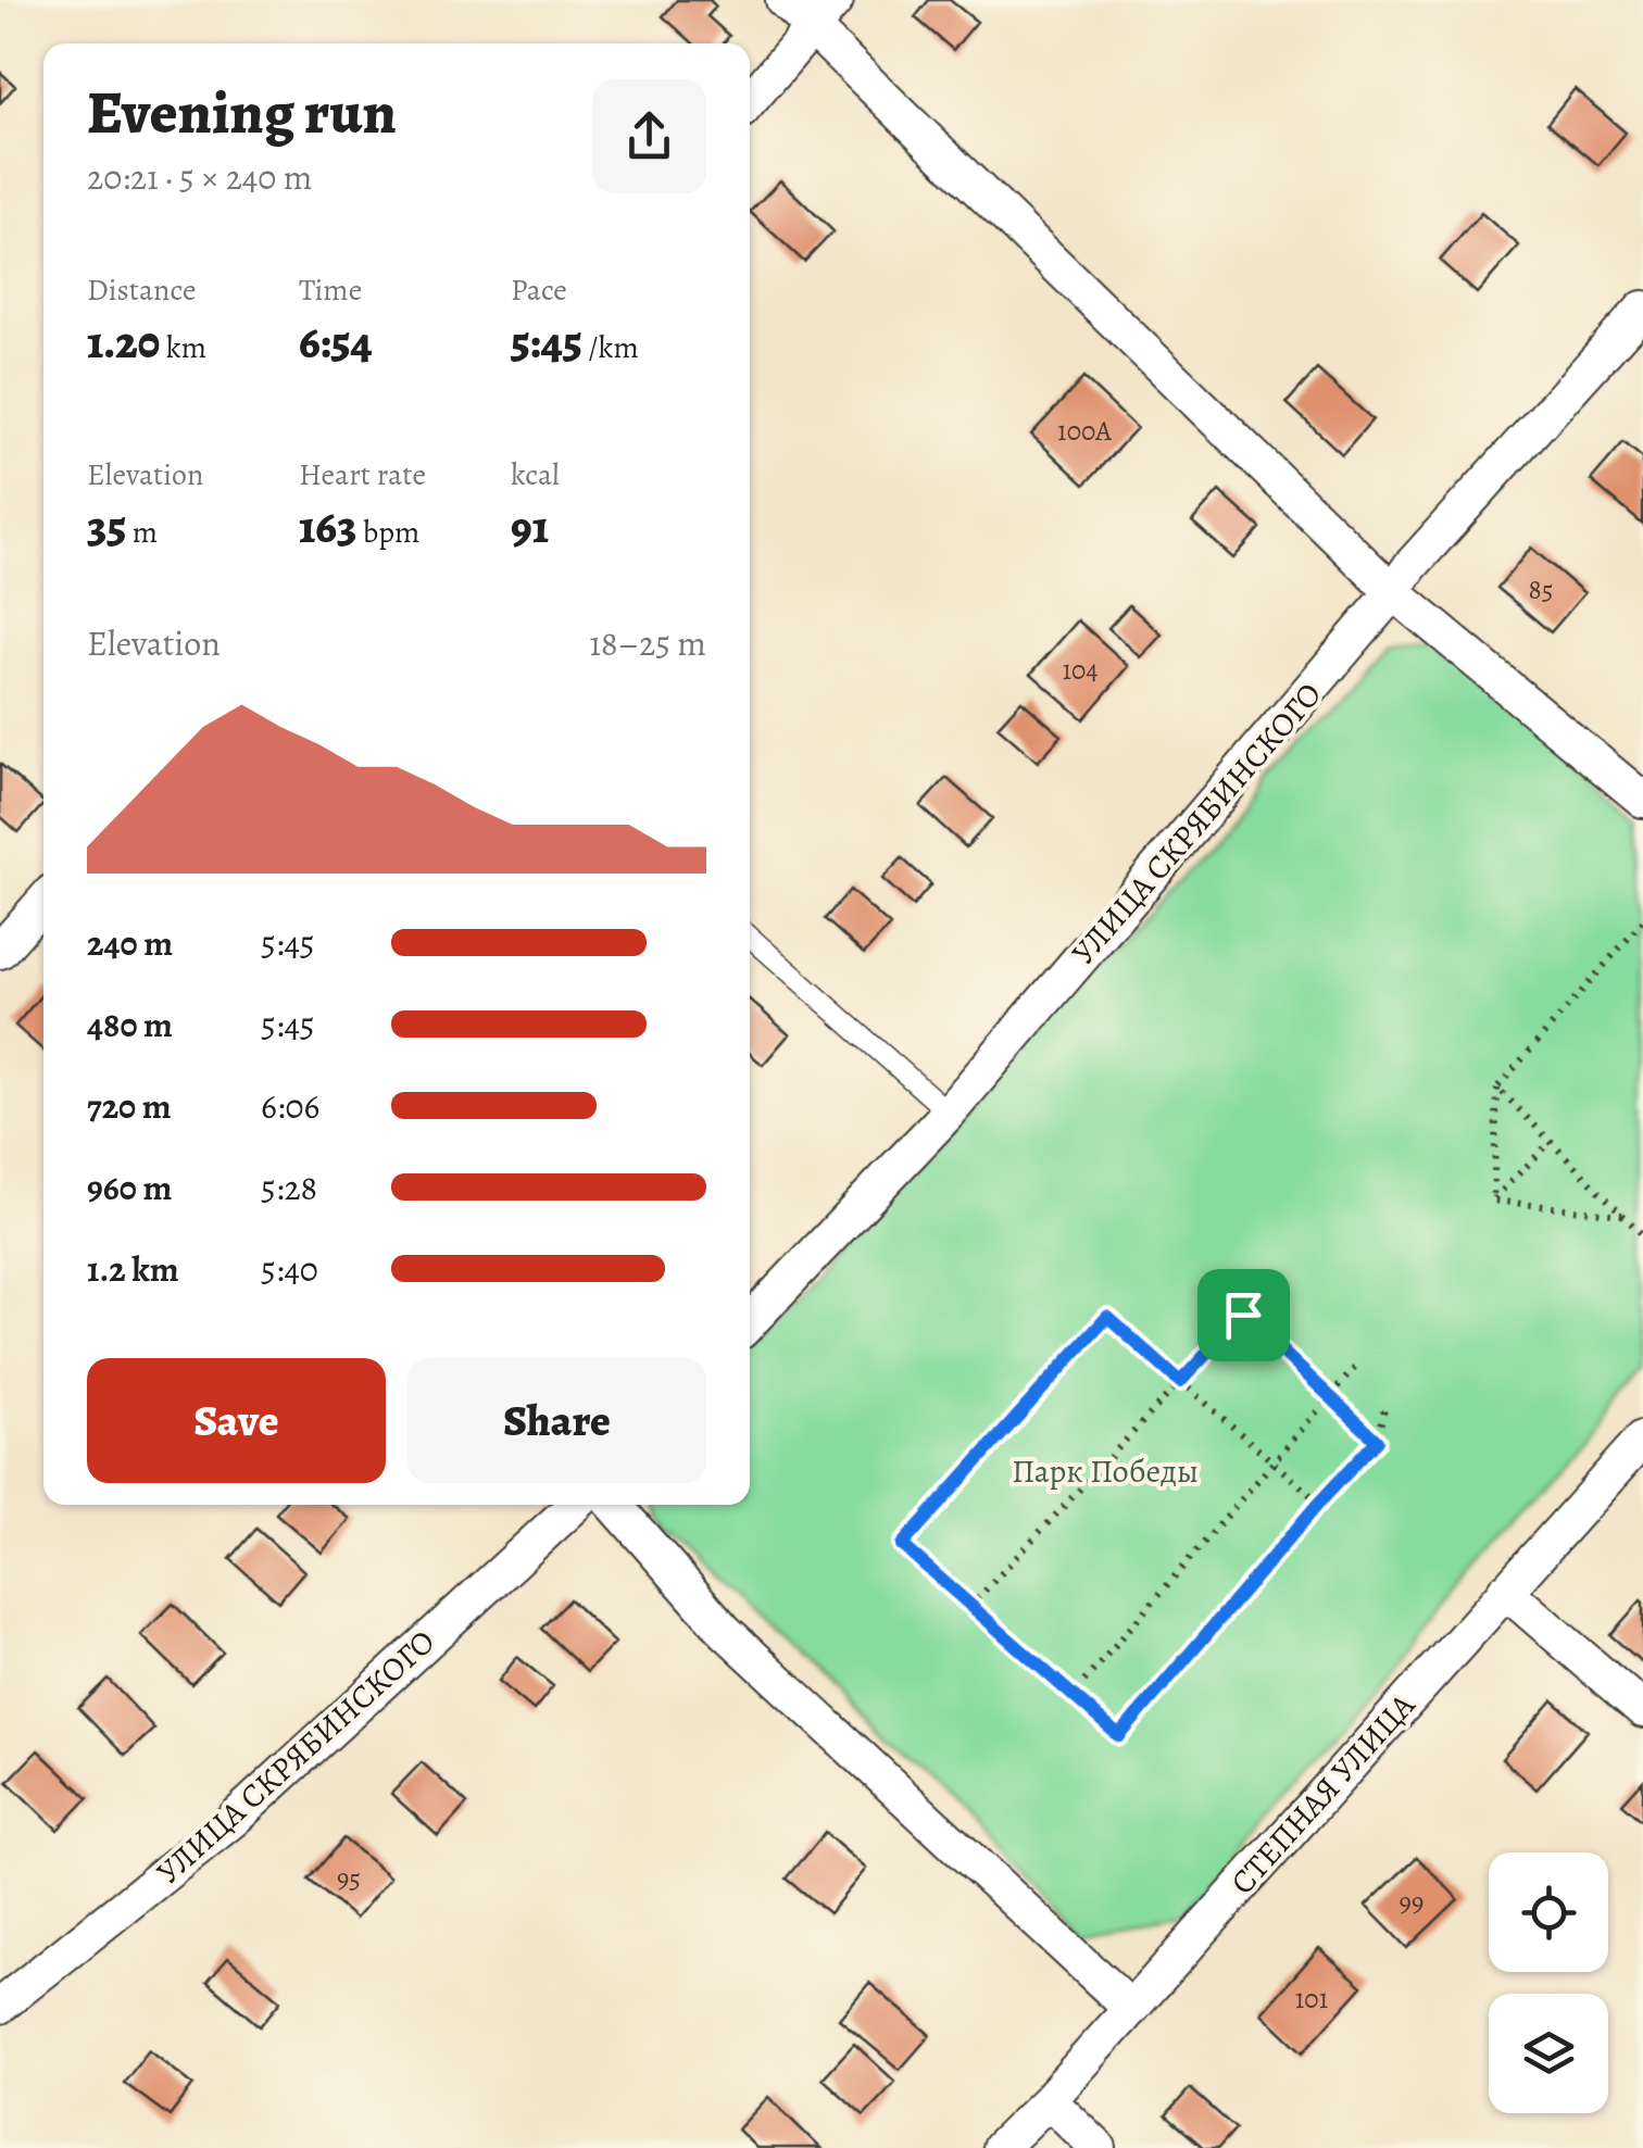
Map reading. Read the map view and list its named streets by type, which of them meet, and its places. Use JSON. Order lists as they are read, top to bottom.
{
  "streets": {
    "street": ["УЛИЦА СКРЯБИНСКОГО", "СТЕПНАЯ УЛИЦА"]
  },
  "parks": ["Парк Победы"],
  "house_numbers": [
    "100А",
    "85",
    "104",
    "95",
    "99",
    "101"
  ],
  "page": {
    "heading": ["Evening run", "20:21 · 5 × 240 m"],
    "stats": [
      ["Distance", "1.20 km"],
      ["Time", "6:54"],
      ["Pace", "5:45 /km"],
      ["Elevation", "35 m"],
      ["Heart rate", "163 bpm"],
      ["kcal", "91"]
    ],
    "chart": ["Elevation", "18–25 m"],
    "list": [
      {
        "name": "240 m",
        "note": "5:45"
      },
      {
        "name": "480 m",
        "note": "5:45"
      },
      {
        "name": "720 m",
        "note": "6:06"
      },
      {
        "name": "960 m",
        "note": "5:28"
      },
      {
        "name": "1.2 km",
        "note": "5:40"
      }
    ],
    "buttons": ["Save", "Share"]
  }
}
